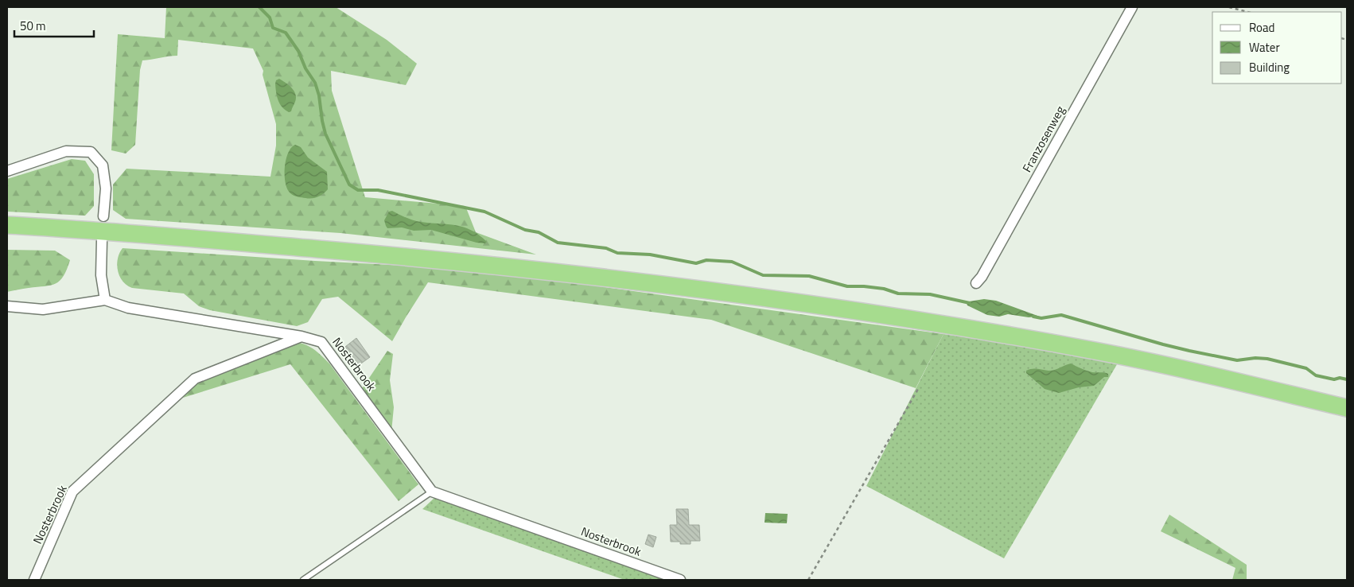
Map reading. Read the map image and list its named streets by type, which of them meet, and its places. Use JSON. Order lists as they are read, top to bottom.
{
  "streets": {
    "street": ["Franzosenweg", "Nosterbrook"]
  },
  "legend": ["Road", "Water", "Building"],
  "scale_bar": "50 m"
}
